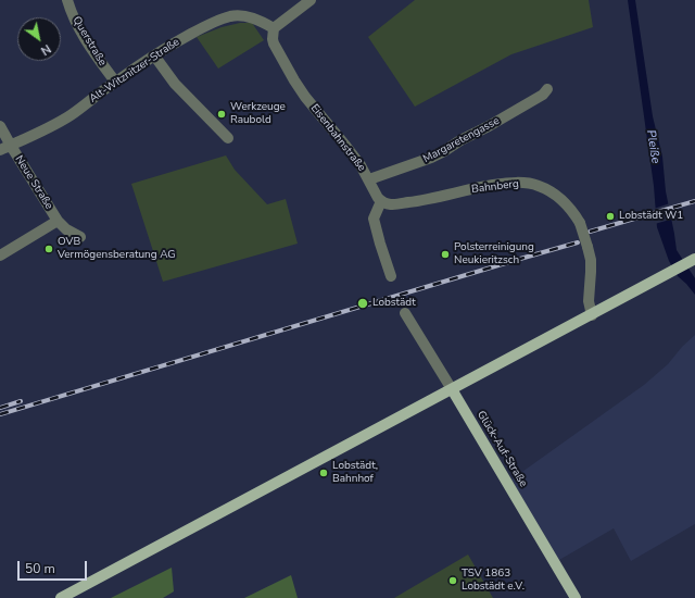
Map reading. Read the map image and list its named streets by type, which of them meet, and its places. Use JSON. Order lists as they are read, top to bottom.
{
  "streets": {
    "main road": ["Glück-Auf-Straße"],
    "street": [
      "Querstraße",
      "Alt-Witznitzer-Straße",
      "Eisenbahnstraße",
      "Margaretengasse",
      "Neue Straße",
      "Bahnberg"
    ]
  },
  "crossings": [
    ["Querstraße", "Alt-Witznitzer-Straße"],
    ["Alt-Witznitzer-Straße", "Eisenbahnstraße"],
    ["Alt-Witznitzer-Straße", "Neue Straße"],
    ["Eisenbahnstraße", "Margaretengasse"],
    ["Eisenbahnstraße", "Bahnberg"]
  ],
  "water": ["Pleiße"],
  "places": [
    "Werkzeuge Raubold",
    "Lobstädt W1",
    "OVB Vermögensberatung AG",
    "Polsterreinigung Neukieritzsch",
    "Lobstädt",
    "Lobstädt, Bahnhof",
    "TSV 1863 Lobstädt e.V."
  ],
  "scale_bar": "50 m",
  "north": "bottom right"
}
